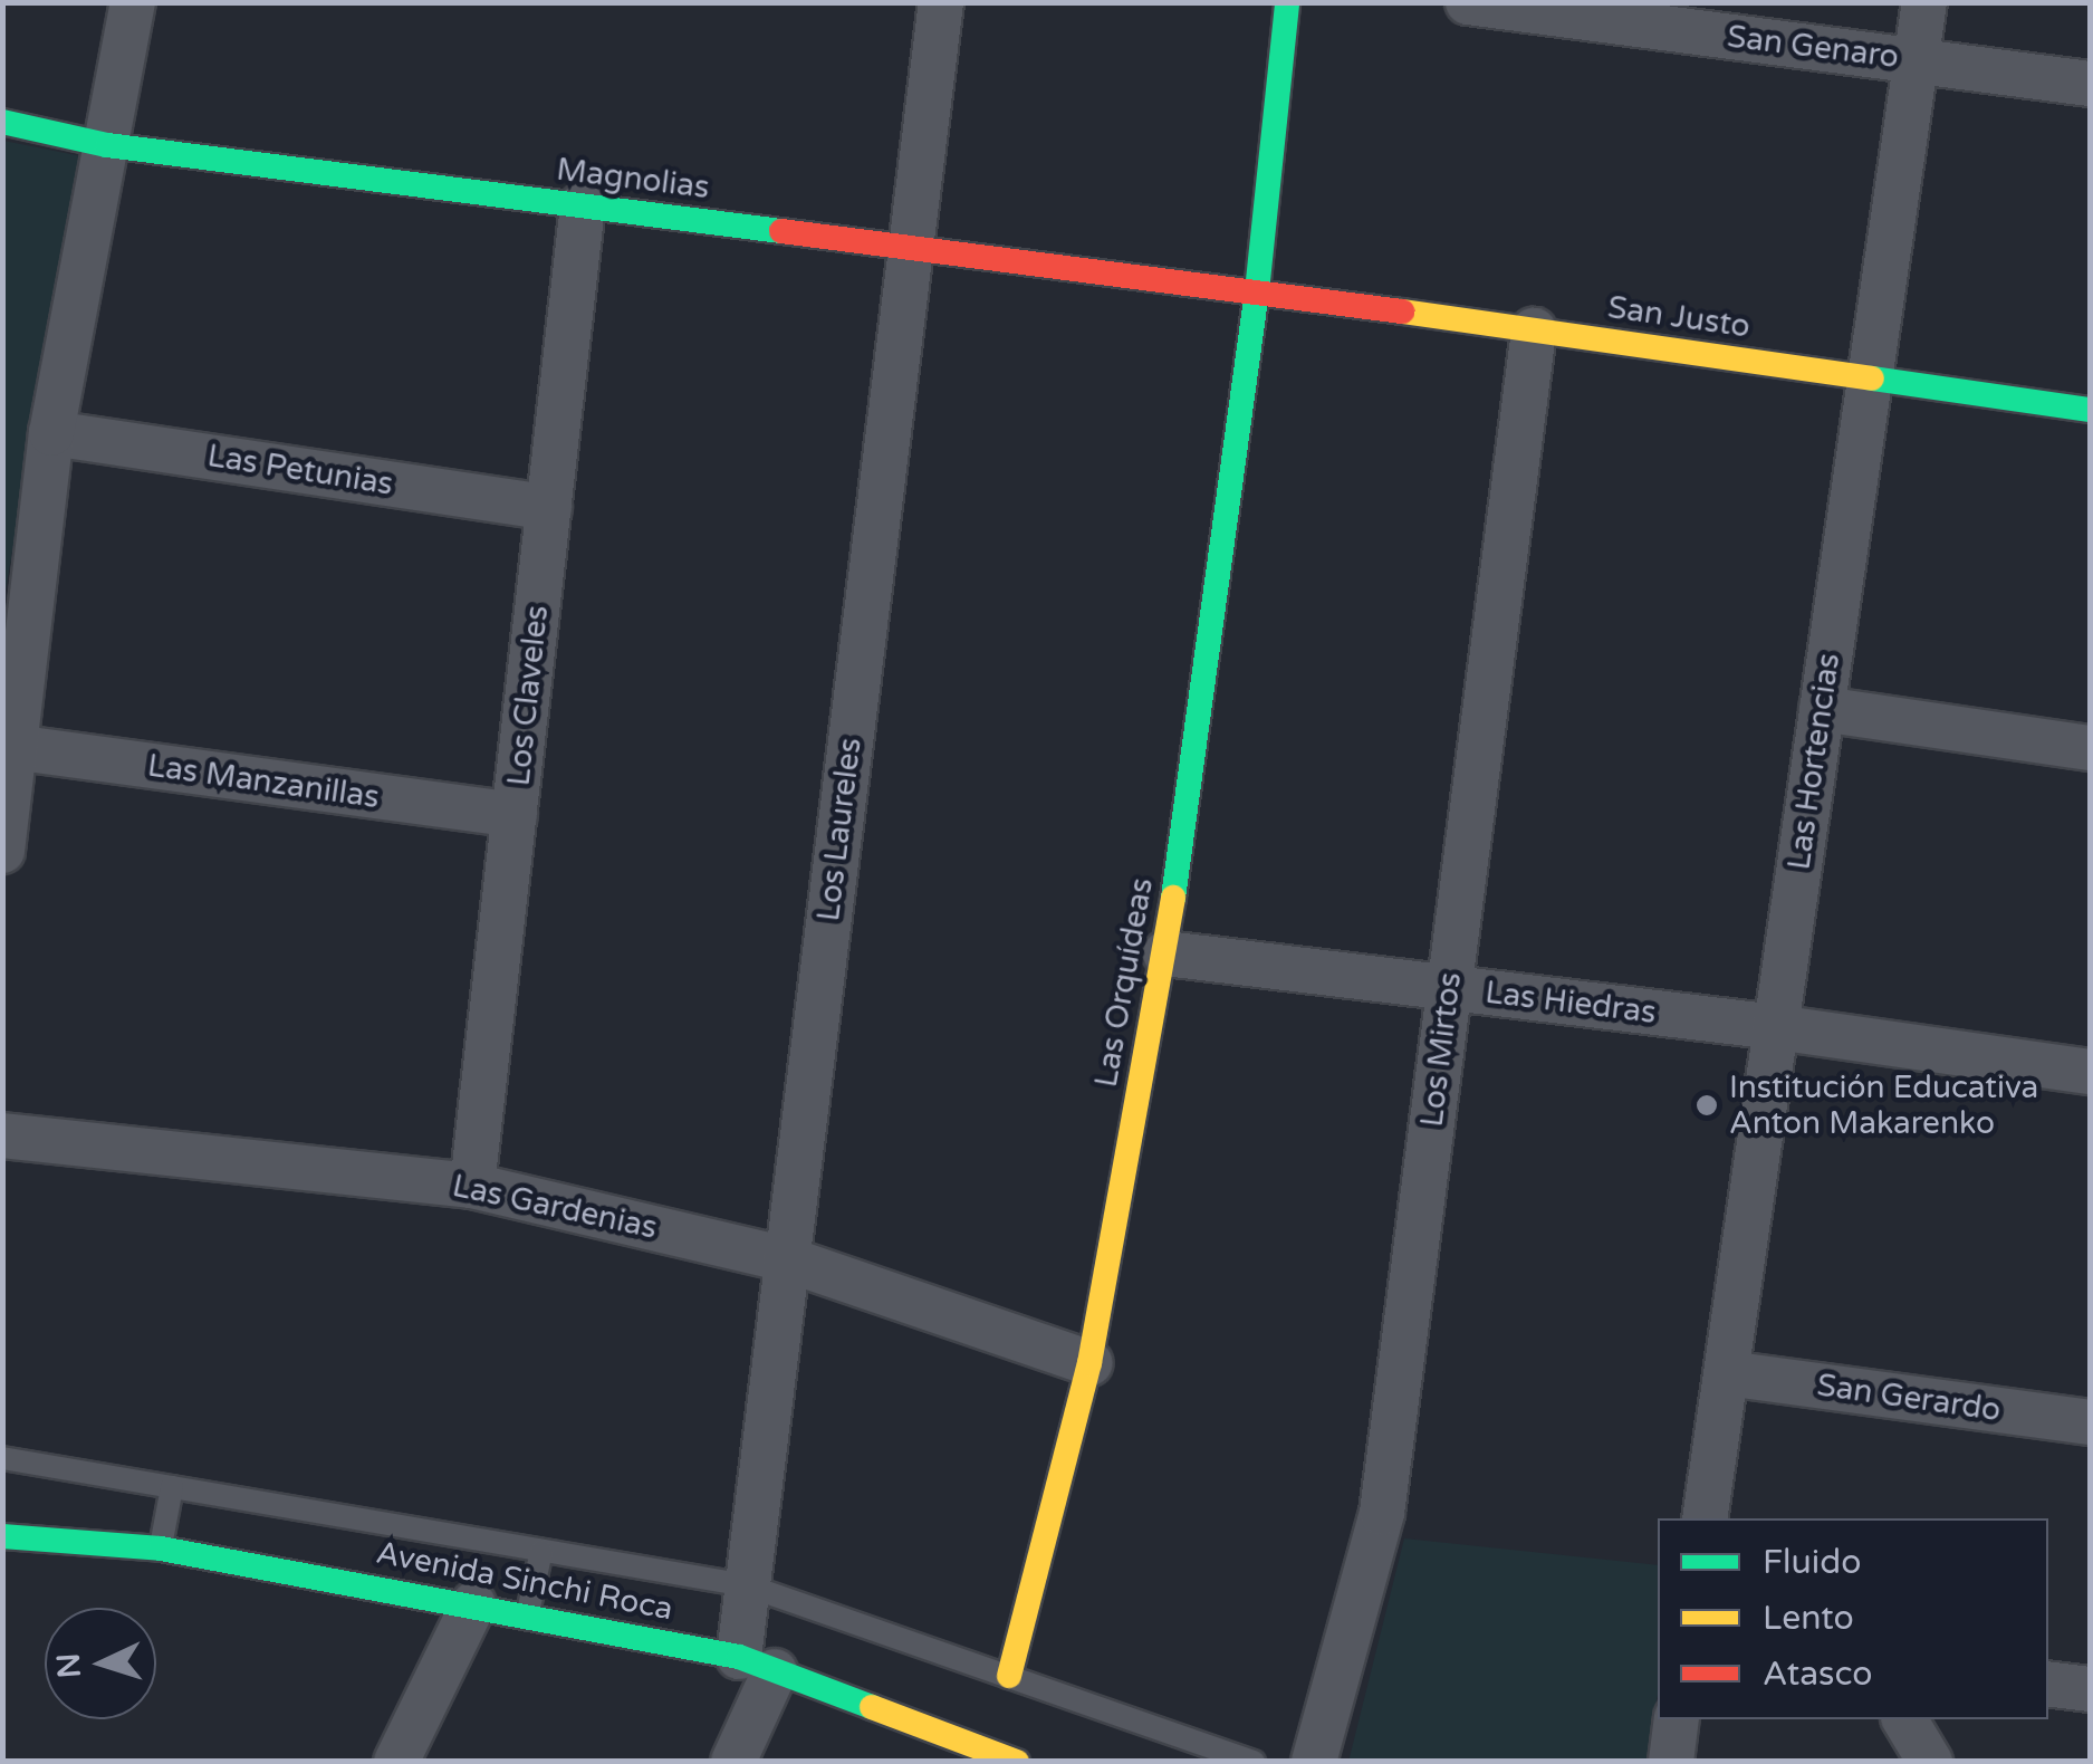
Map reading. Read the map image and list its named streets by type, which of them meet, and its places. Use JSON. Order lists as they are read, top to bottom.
{
  "streets": {
    "street": [
      "San Genaro",
      "Magnolias",
      "San Justo",
      "Las Petunias",
      "Los Claveles",
      "Las Hortencias",
      "Las Manzanillas",
      "Los Laureles",
      "Las Orquídeas",
      "Las Hiedras",
      "Los Mirtos",
      "Las Gardenias",
      "San Gerardo",
      "Avenida Sinchi Roca"
    ]
  },
  "crossings": [
    ["San Genaro", "Las Hortencias"],
    ["Magnolias", "San Justo"],
    ["Magnolias", "Los Claveles"],
    ["Magnolias", "Los Laureles"],
    ["Magnolias", "Las Orquídeas"],
    ["San Justo", "Las Hortencias"],
    ["San Justo", "Las Orquídeas"],
    ["San Justo", "Los Mirtos"],
    ["Las Petunias", "Los Claveles"],
    ["Los Claveles", "Las Manzanillas"],
    ["Los Claveles", "Las Gardenias"],
    ["Las Hortencias", "Las Hiedras"],
    ["Las Hortencias", "San Gerardo"],
    ["Los Laureles", "Las Gardenias"],
    ["Los Laureles", "Avenida Sinchi Roca"],
    ["Las Orquídeas", "Las Hiedras"],
    ["Las Orquídeas", "Las Gardenias"],
    ["Las Hiedras", "Los Mirtos"]
  ],
  "places": ["Institución Educativa Anton Makarenko"],
  "legend": ["Fluido", "Lento", "Atasco"],
  "north": "left"
}
